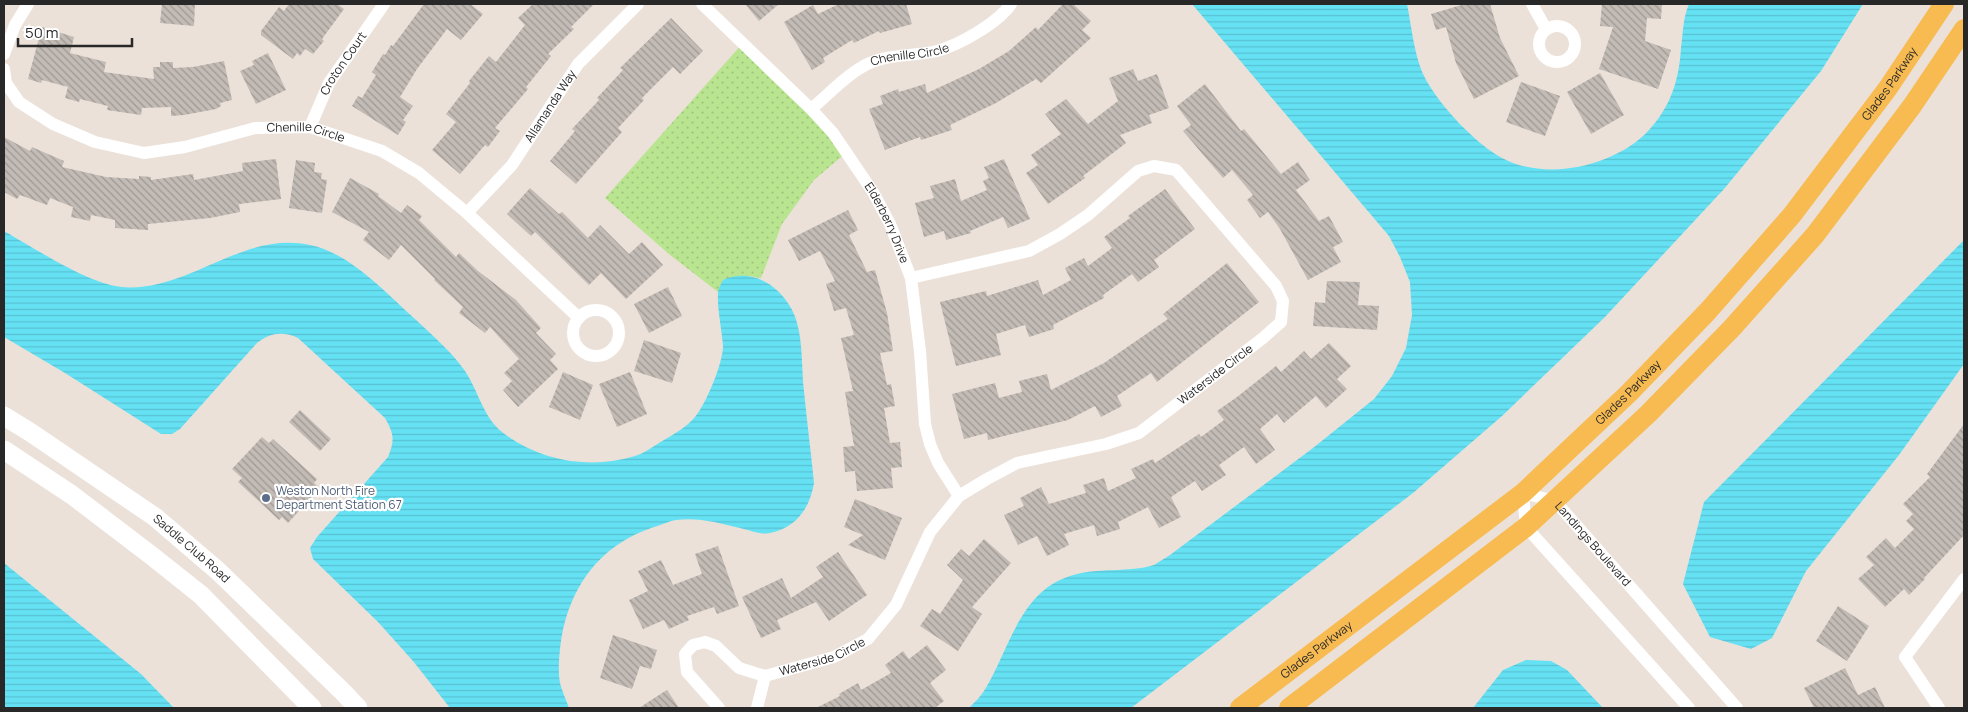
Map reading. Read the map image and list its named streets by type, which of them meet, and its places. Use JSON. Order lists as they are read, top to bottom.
{
  "streets": {
    "main road": ["Glades Parkway"],
    "street": [
      "Chenille Circle",
      "Croton Court",
      "Allamanda Way",
      "Elderberry Drive",
      "Waterside Circle",
      "Landings Boulevard",
      "Saddle Club Road"
    ]
  },
  "crossings": [
    ["Chenille Circle", "Croton Court"],
    ["Chenille Circle", "Allamanda Way"],
    ["Chenille Circle", "Elderberry Drive"],
    ["Glades Parkway", "Landings Boulevard"],
    ["Elderberry Drive", "Waterside Circle"]
  ],
  "places": ["Weston North Fire Department Station 67"],
  "scale_bar": "50 m"
}
